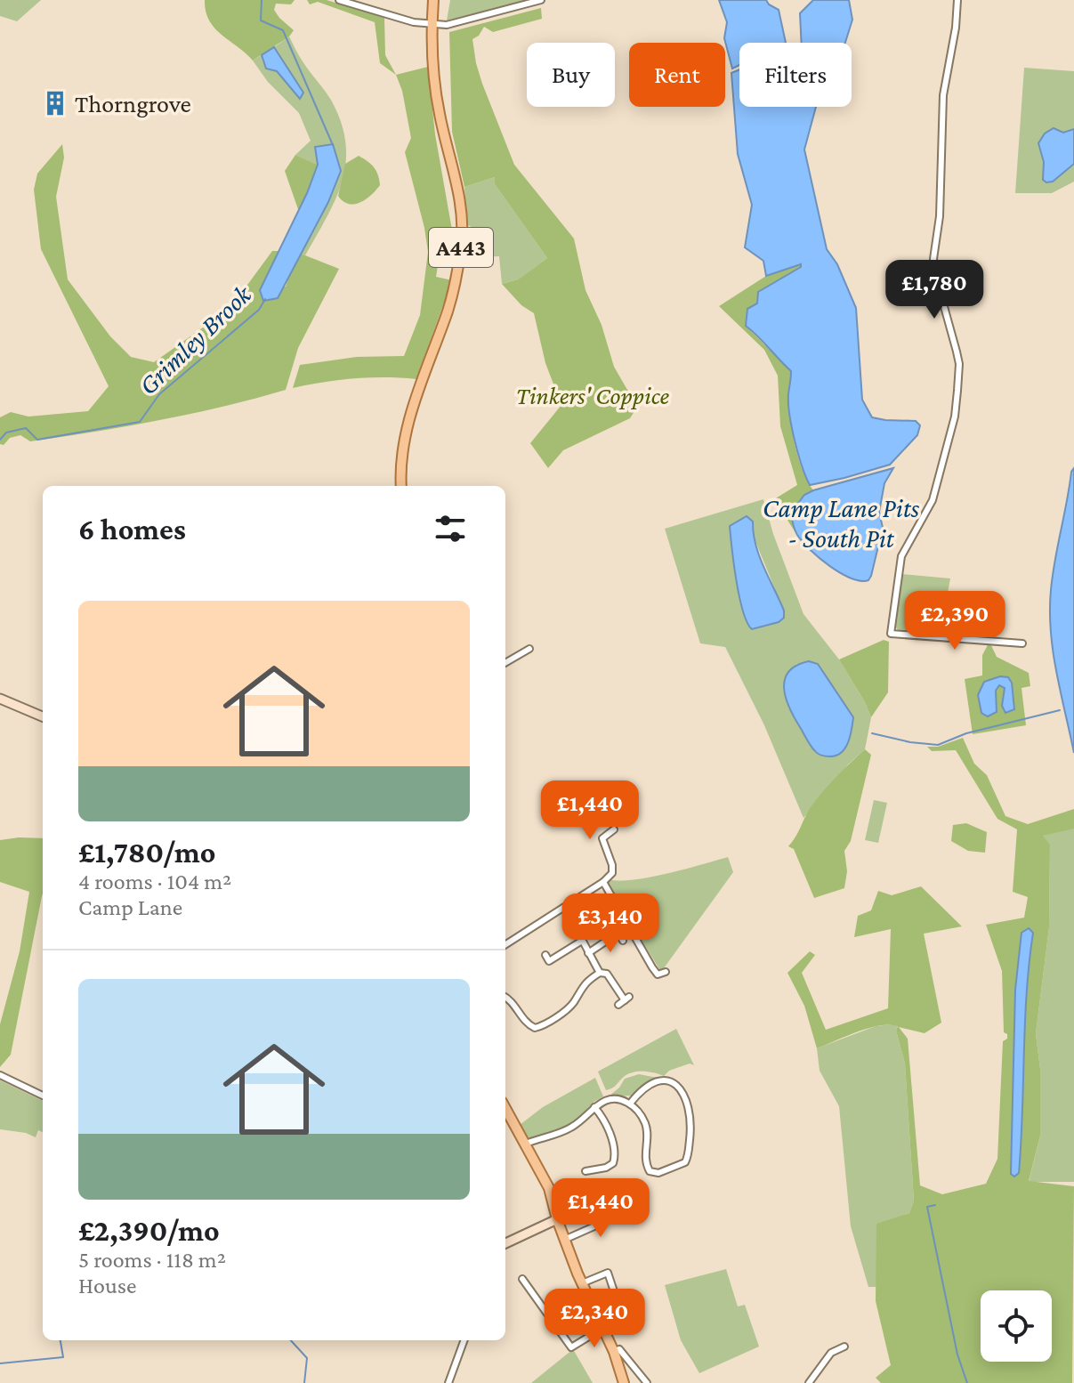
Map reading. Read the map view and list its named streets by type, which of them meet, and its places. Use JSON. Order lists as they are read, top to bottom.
{
  "streets": {
    "main road": ["A443"]
  },
  "water": ["Grimley Brook", "Camp Lane Pits - South Pit"],
  "parks": ["Tinkers' Coppice"],
  "places": {
    "building": ["Thorngrove"]
  },
  "page": {
    "chip": ["Buy", "Rent", "Filters"],
    "price": [
      "£1,780",
      "£2,390",
      "£1,440",
      "£3,140",
      "£1,440",
      "£2,340"
    ],
    "heading": "6 homes",
    "list": [
      {
        "name": "£1,780/mo",
        "note": "4 rooms · 104 m² · Camp Lane"
      },
      {
        "name": "£2,390/mo",
        "note": "5 rooms · 118 m² · House"
      }
    ]
  }
}
